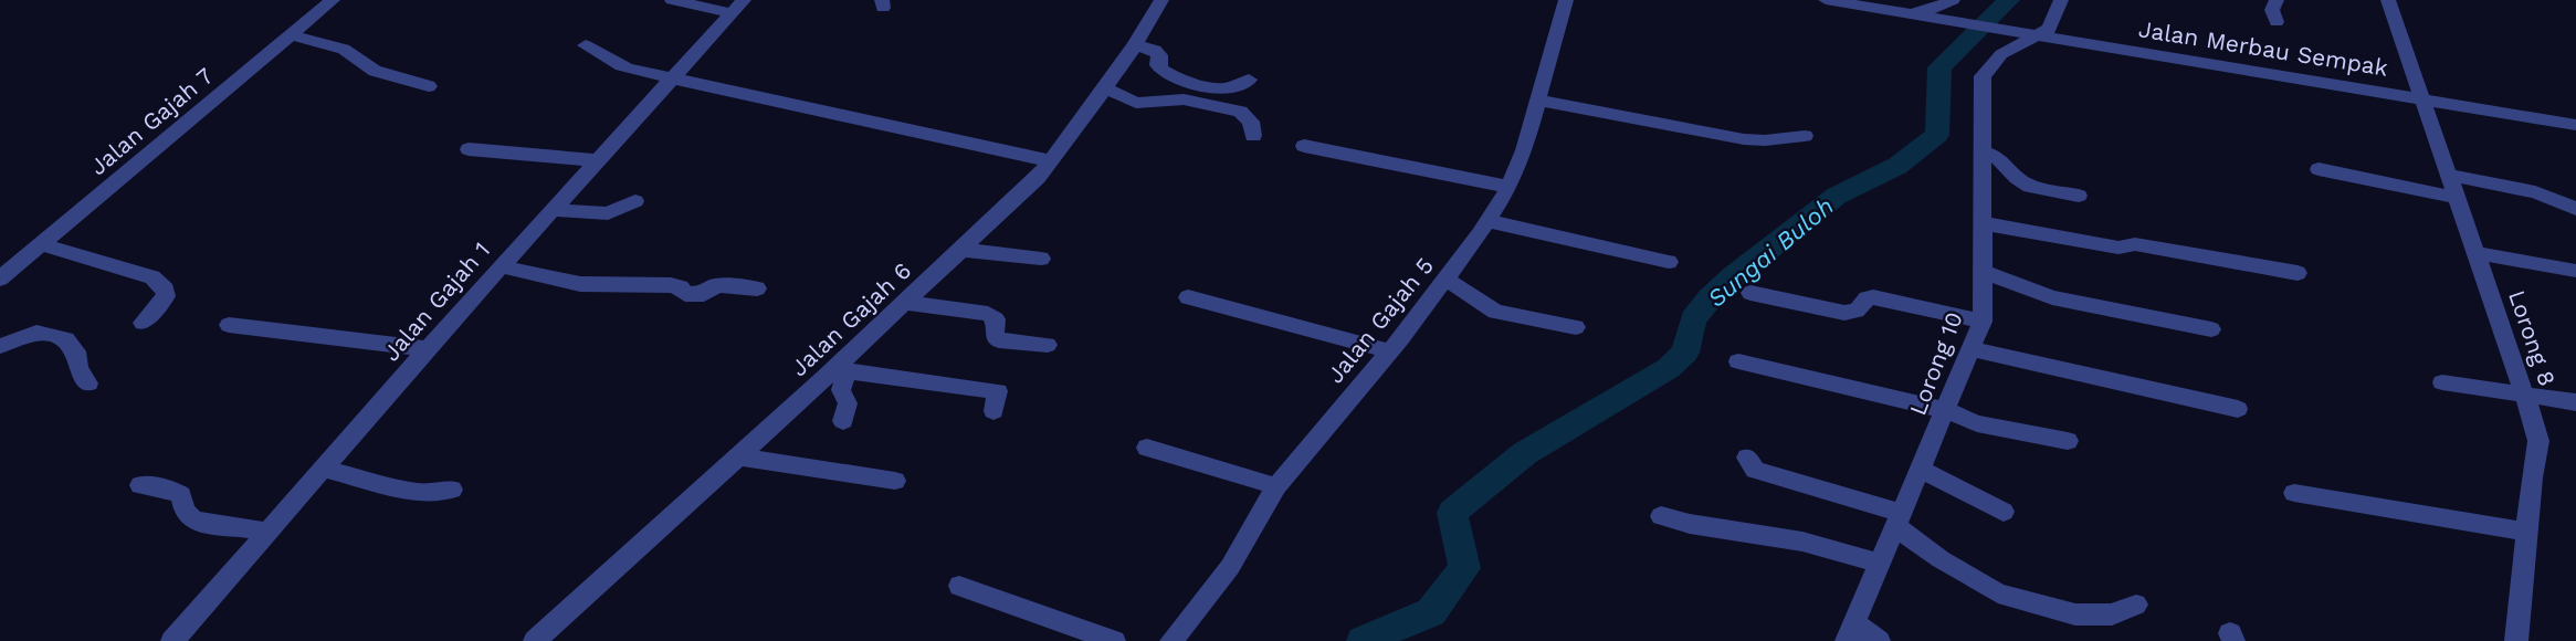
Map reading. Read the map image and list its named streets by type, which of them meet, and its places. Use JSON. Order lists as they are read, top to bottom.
{
  "streets": {
    "street": [
      "Jalan Merbau Sempak",
      "Jalan Gajah 7",
      "Jalan Gajah 1",
      "Jalan Gajah 6",
      "Jalan Gajah 5",
      "Lorong 8",
      "Lorong 10"
    ]
  },
  "crossings": [
    ["Jalan Merbau Sempak", "Lorong 8"],
    ["Jalan Merbau Sempak", "Lorong 10"]
  ],
  "water": ["Sungai Buloh"]
}
